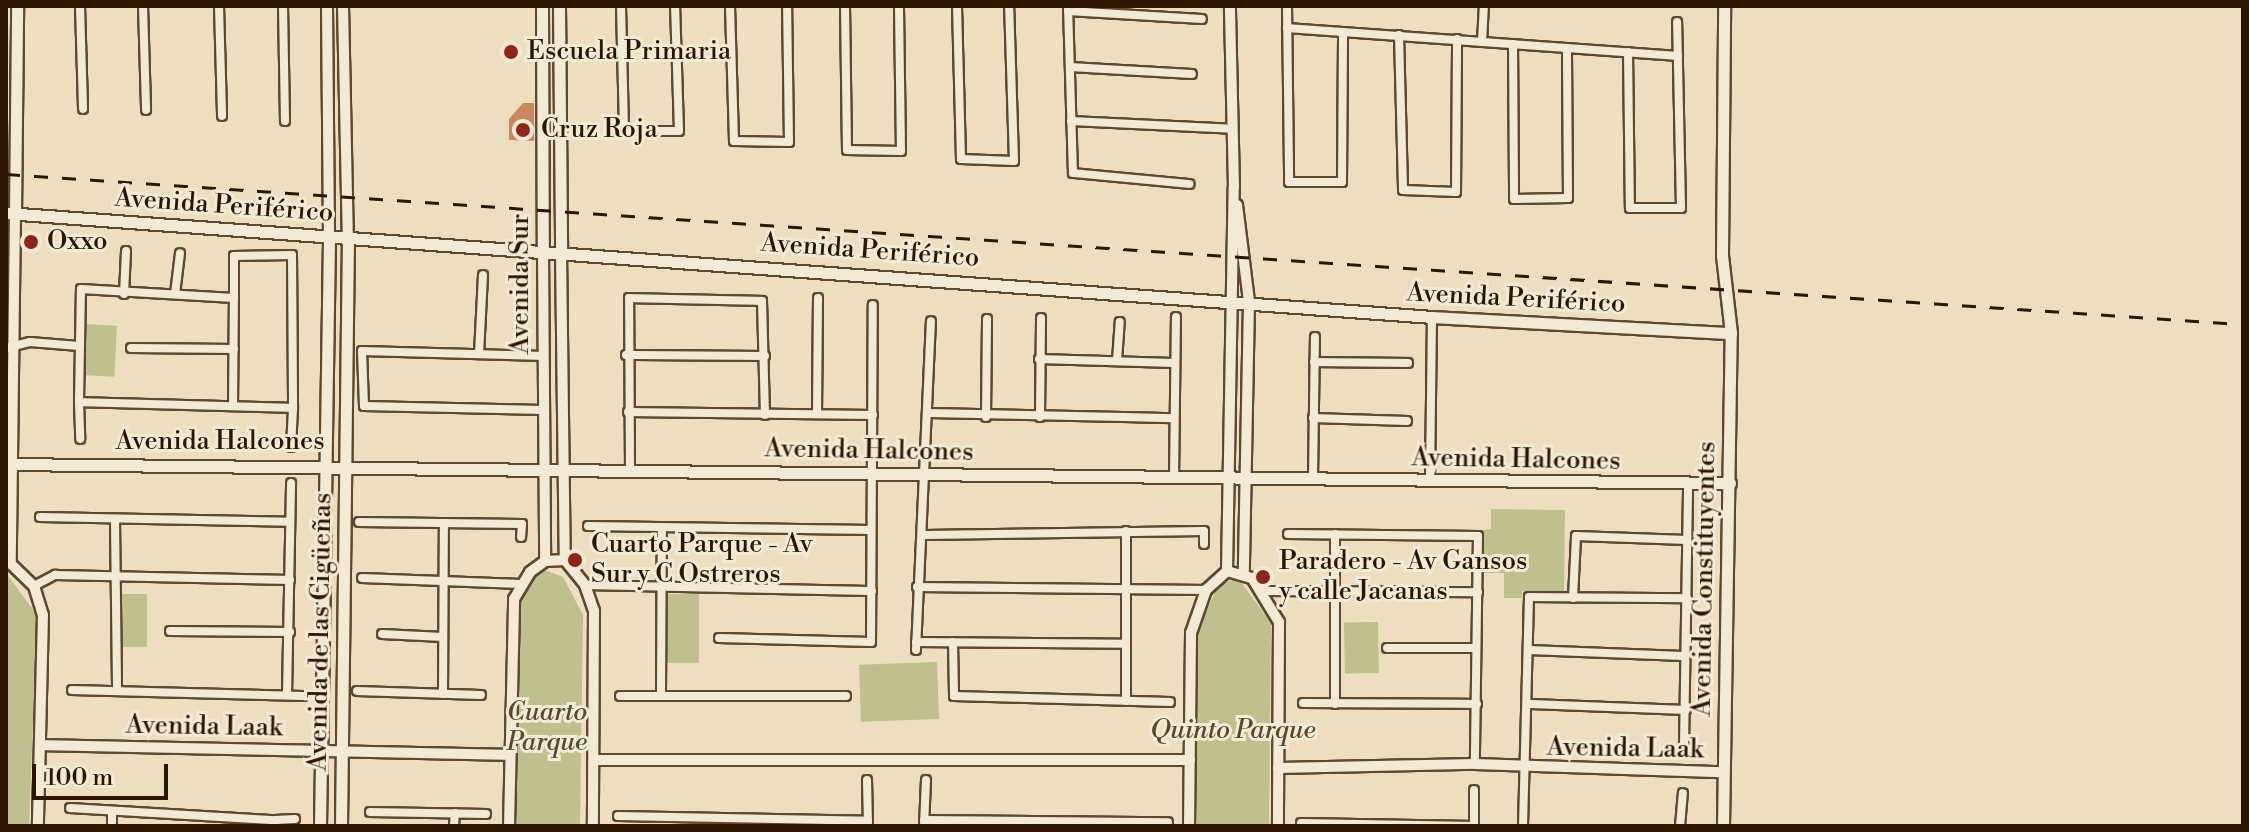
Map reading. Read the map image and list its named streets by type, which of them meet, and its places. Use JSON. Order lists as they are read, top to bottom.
{
  "streets": {
    "main road": [
      "Avenida Periférico",
      "Avenida Sur",
      "Avenida Halcones",
      "Avenida Constituyentes",
      "Avenida de las Cigüeñas"
    ],
    "street": ["Avenida Laak"]
  },
  "crossings": [
    ["Avenida Periférico", "Avenida Sur"],
    ["Avenida Periférico", "Avenida Constituyentes"],
    ["Avenida Periférico", "Avenida de las Cigüeñas"],
    ["Avenida Sur", "Avenida Halcones"],
    ["Avenida Halcones", "Avenida Constituyentes"],
    ["Avenida Halcones", "Avenida de las Cigüeñas"],
    ["Avenida Constituyentes", "Avenida Laak"],
    ["Avenida de las Cigüeñas", "Avenida Laak"]
  ],
  "parks": ["Cuarto Parque", "Quinto Parque"],
  "places": [
    "Escuela Primaria",
    "Cruz Roja",
    "Oxxo",
    "Cuarto Parque - Av Sur y C Ostreros",
    "Paradero - Av Gansos y calle Jacanas"
  ],
  "scale_bar": "100 m"
}
